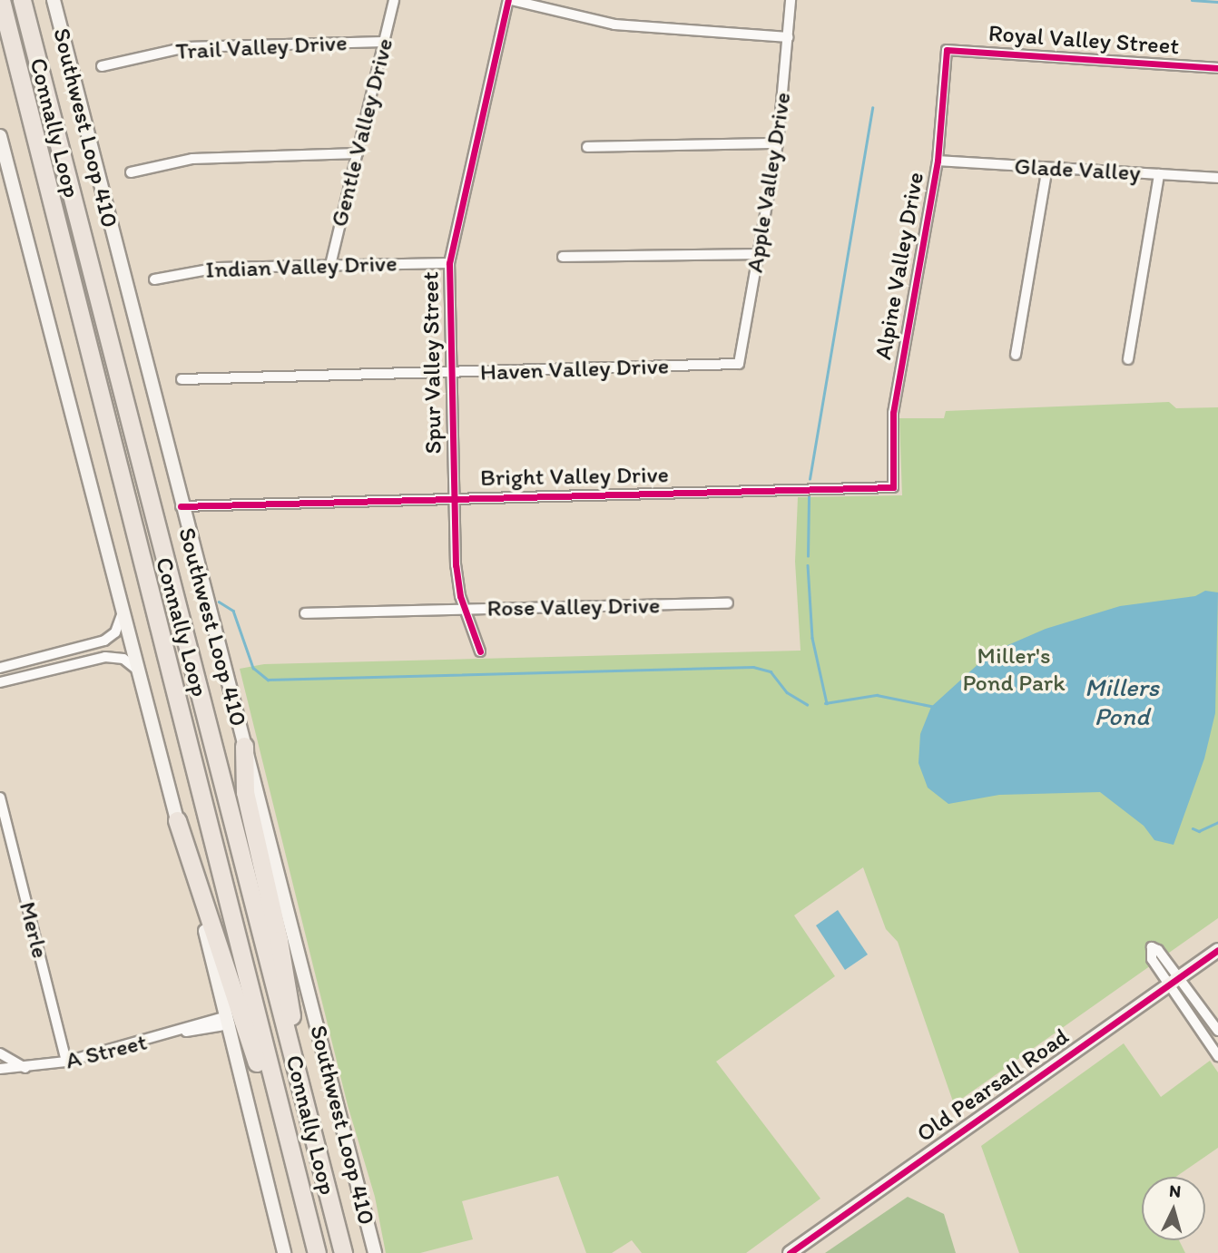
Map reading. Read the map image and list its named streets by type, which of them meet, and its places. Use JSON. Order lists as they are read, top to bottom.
{
  "streets": {
    "highway": ["Connally Loop"],
    "main road": ["Southwest Loop 410", "Old Pearsall Road"],
    "street": [
      "Royal Valley Street",
      "Trail Valley Drive",
      "Gentle Valley Drive",
      "Glade Valley",
      "Apple Valley Drive",
      "Alpine Valley Drive",
      "Indian Valley Drive",
      "Spur Valley Street",
      "Haven Valley Drive",
      "Bright Valley Drive",
      "Rose Valley Drive",
      "Merle",
      "A Street"
    ]
  },
  "crossings": [
    ["Royal Valley Street", "Alpine Valley Drive"],
    ["Trail Valley Drive", "Gentle Valley Drive"],
    ["Southwest Loop 410", "Bright Valley Drive"],
    ["Gentle Valley Drive", "Indian Valley Drive"],
    ["Glade Valley", "Alpine Valley Drive"],
    ["Apple Valley Drive", "Haven Valley Drive"],
    ["Alpine Valley Drive", "Bright Valley Drive"],
    ["Indian Valley Drive", "Spur Valley Street"],
    ["Spur Valley Street", "Haven Valley Drive"],
    ["Spur Valley Street", "Bright Valley Drive"],
    ["Spur Valley Street", "Rose Valley Drive"],
    ["Merle", "A Street"]
  ],
  "water": ["Millers Pond"],
  "parks": ["Miller's Pond Park"],
  "north": "top"
}
